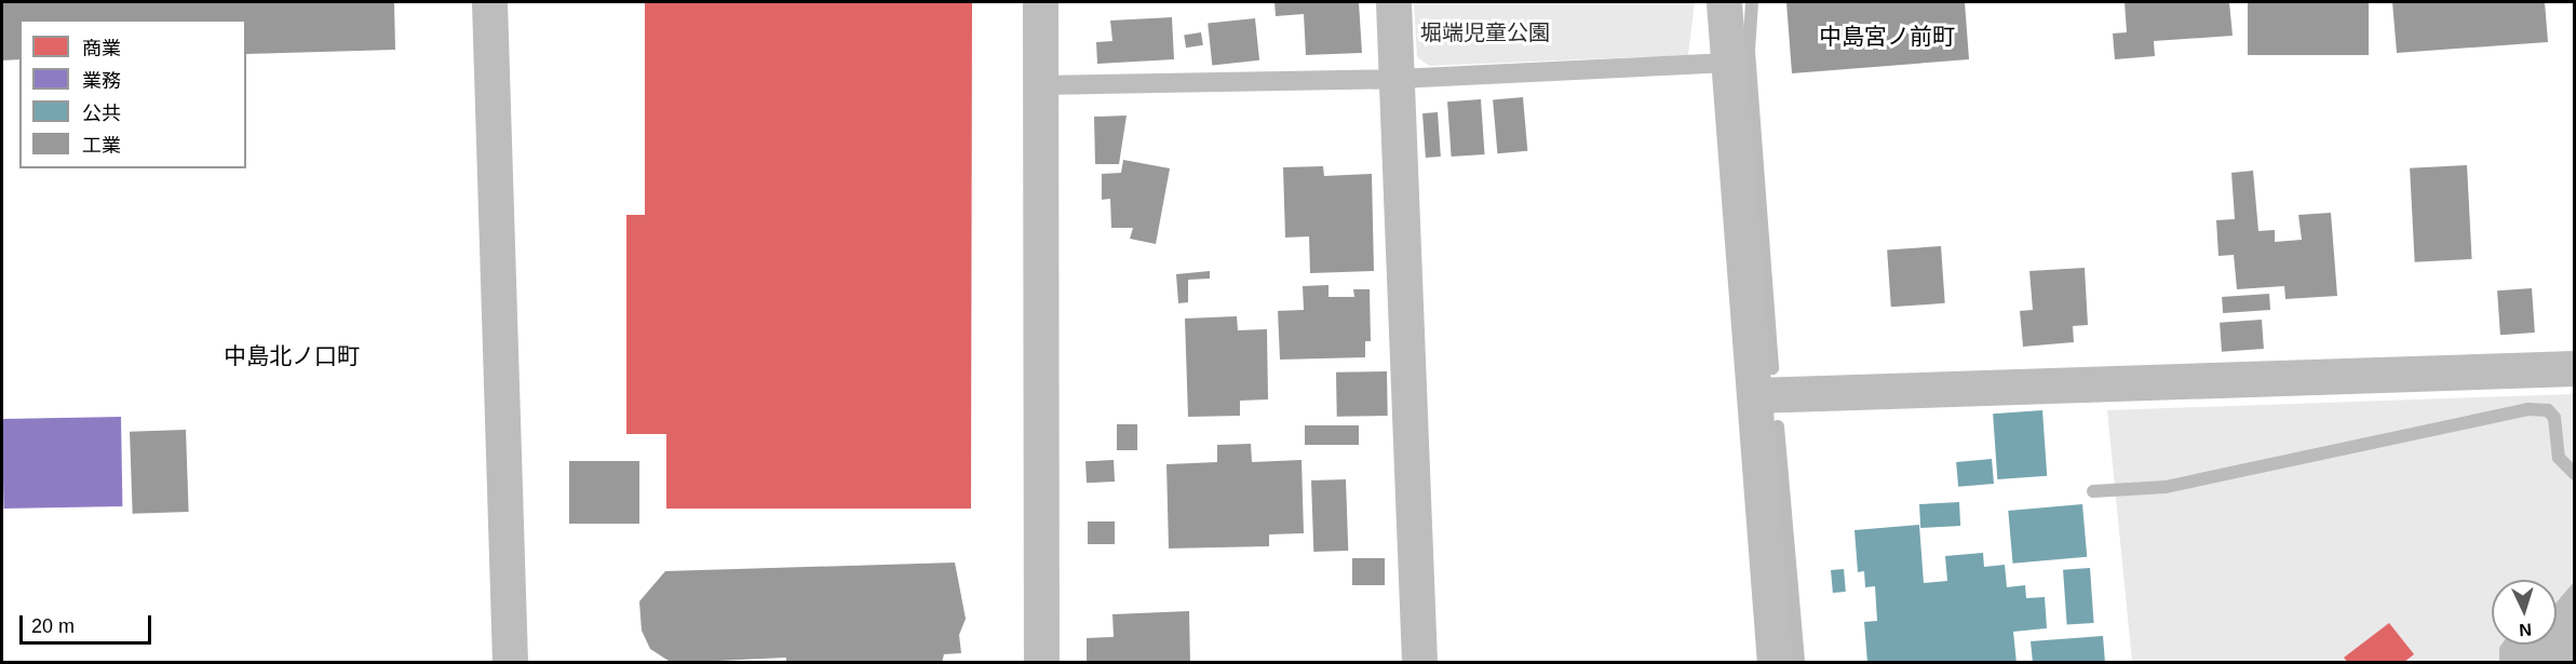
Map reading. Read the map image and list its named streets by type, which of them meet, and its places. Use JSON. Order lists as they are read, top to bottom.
{
  "districts": ["中島宮ノ前町", "中島北ノ口町"],
  "parks": ["堀端児童公園"],
  "legend": [
    "商業",
    "業務",
    "公共",
    "工業"
  ],
  "scale_bar": "20 m",
  "north": "bottom"
}
